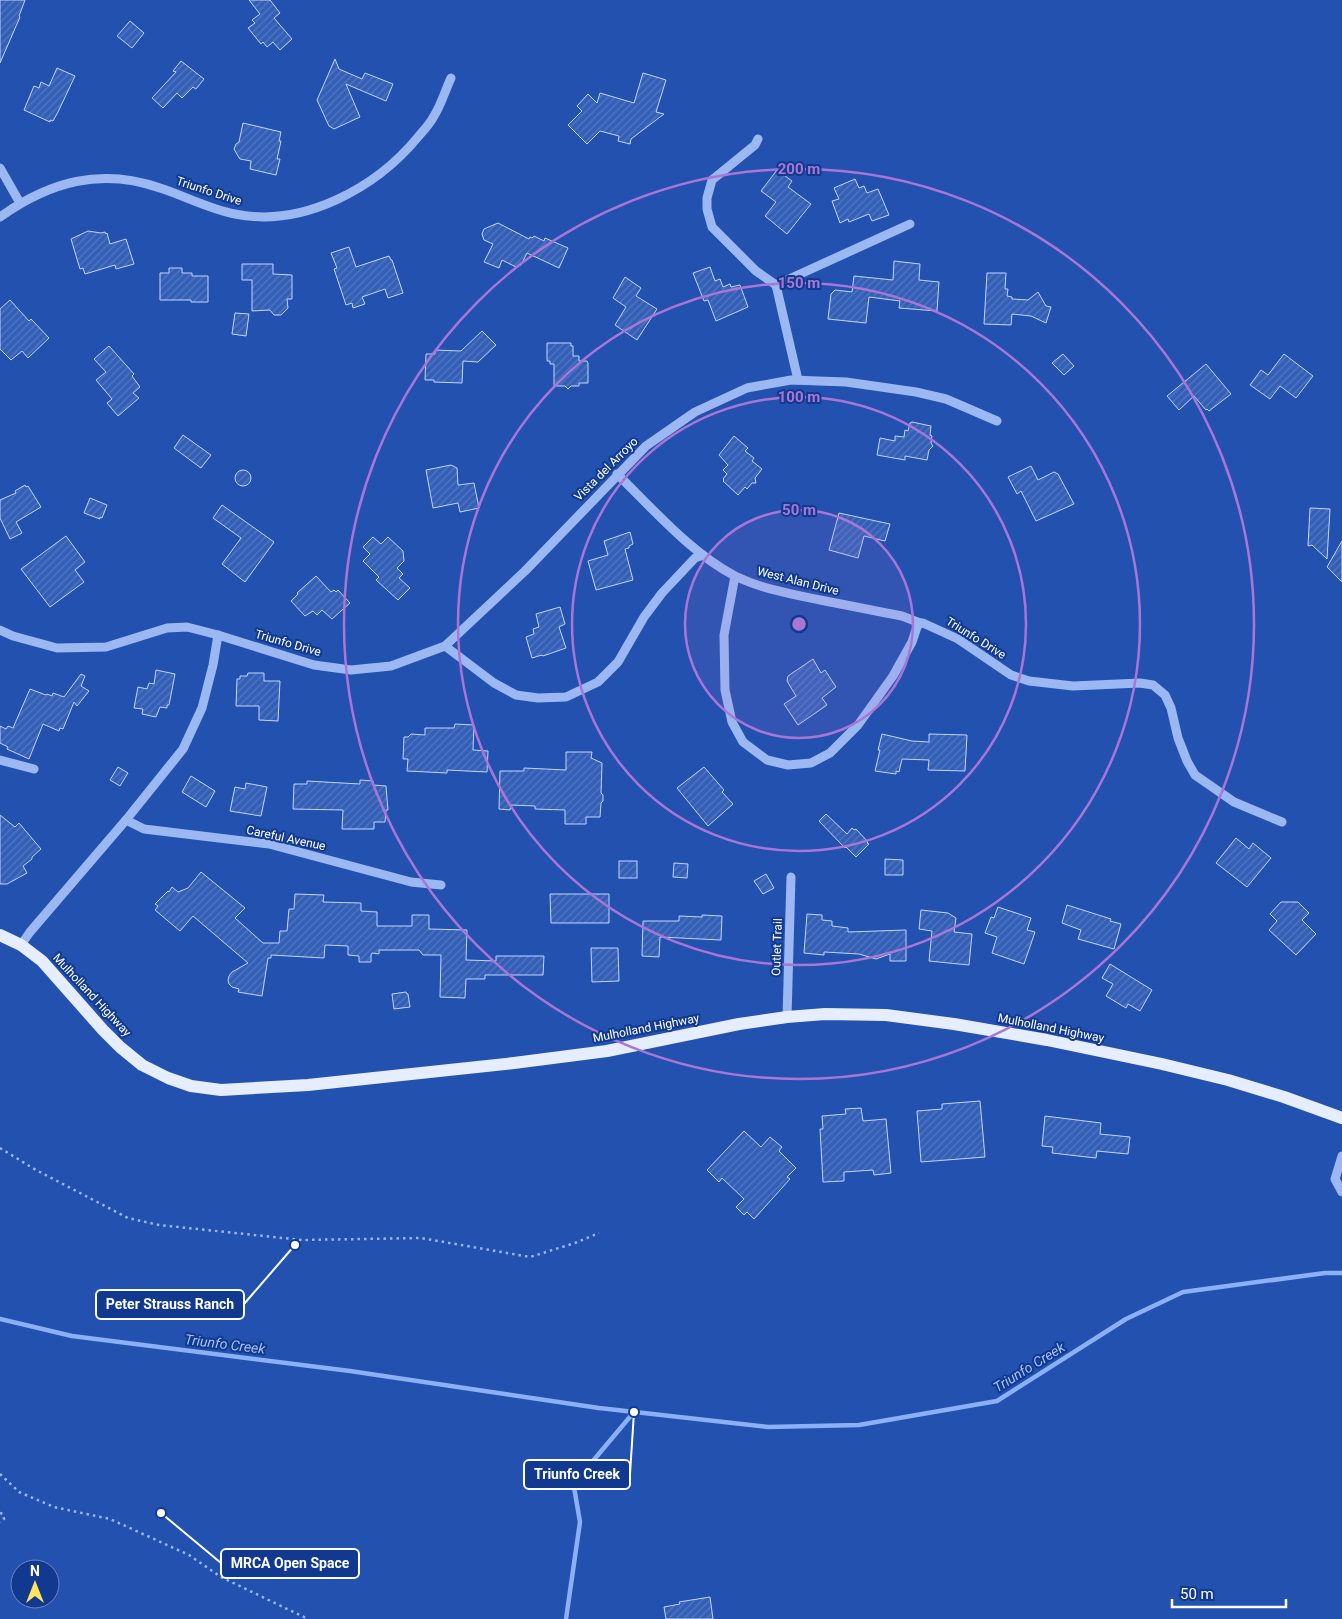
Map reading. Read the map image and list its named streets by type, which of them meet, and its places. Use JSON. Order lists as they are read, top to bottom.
{
  "streets": {
    "main road": ["Mulholland Highway"],
    "street": [
      "Triunfo Drive",
      "Vista del Arroyo",
      "West Alan Drive",
      "Careful Avenue",
      "Outlet Trail"
    ]
  },
  "crossings": [
    ["Triunfo Drive", "Vista del Arroyo"],
    ["Triunfo Drive", "West Alan Drive"],
    ["Vista del Arroyo", "West Alan Drive"],
    ["Outlet Trail", "Mulholland Highway"]
  ],
  "water": ["Triunfo Creek"],
  "places": ["Peter Strauss Ranch", "Triunfo Creek", "MRCA Open Space"],
  "scale_bar": "50 m",
  "north": "top",
  "rings": [
    "200 m",
    "150 m",
    "100 m",
    "50 m"
  ]
}
